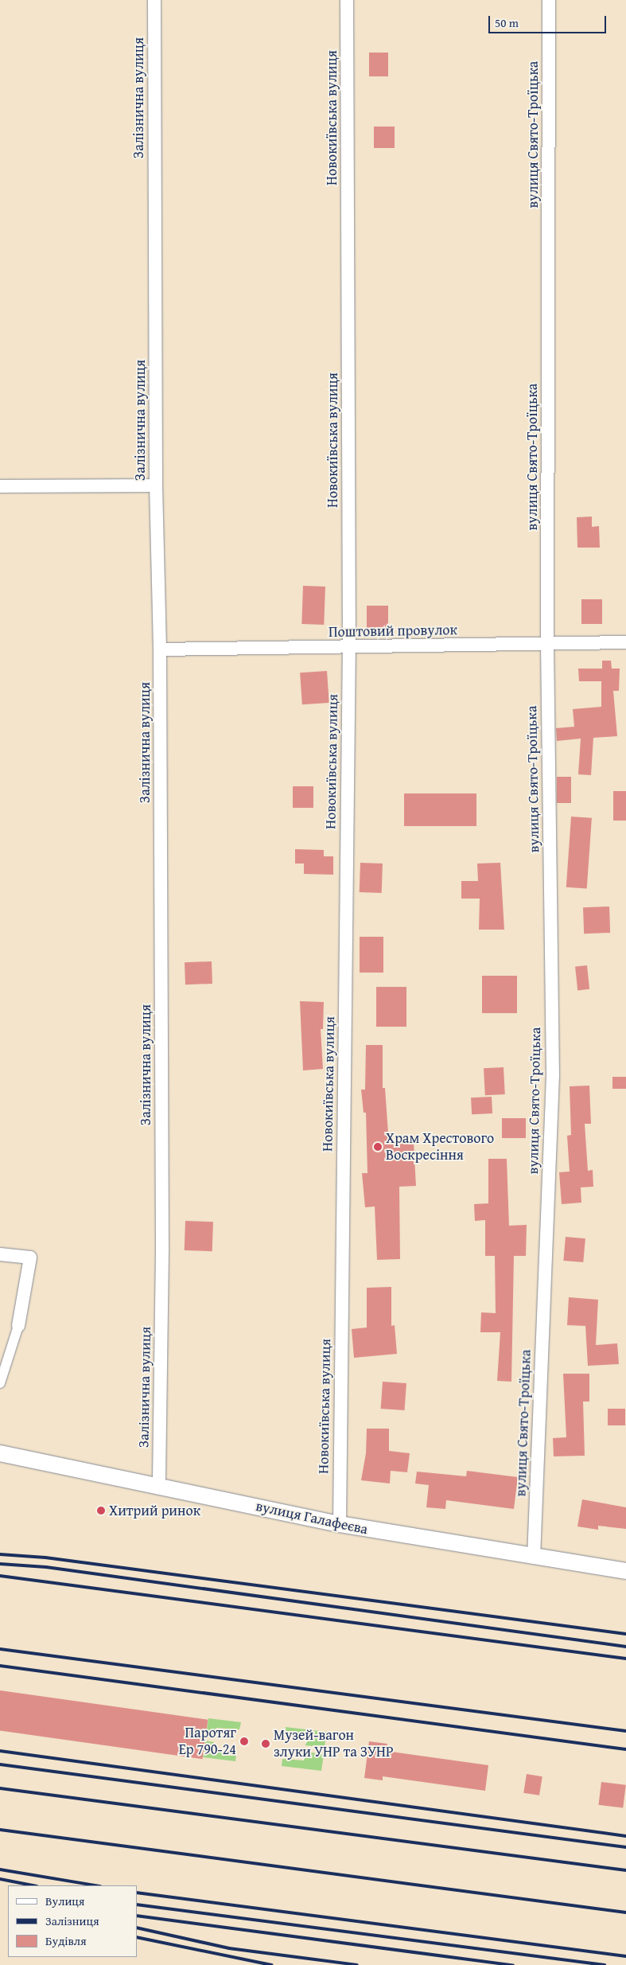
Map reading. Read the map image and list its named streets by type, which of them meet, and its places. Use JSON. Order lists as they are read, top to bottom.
{
  "streets": {
    "street": [
      "Залізнична вулиця",
      "Новокиївська вулиця",
      "вулиця Свято-Троїцька",
      "Поштовий провулок",
      "вулиця Галафеєва"
    ]
  },
  "crossings": [
    ["Залізнична вулиця", "Поштовий провулок"],
    ["Залізнична вулиця", "вулиця Галафеєва"],
    ["Новокиївська вулиця", "Поштовий провулок"],
    ["Новокиївська вулиця", "вулиця Галафеєва"],
    ["вулиця Свято-Троїцька", "Поштовий провулок"],
    ["вулиця Свято-Троїцька", "вулиця Галафеєва"]
  ],
  "places": [
    "Храм Хрестового Воскресіння",
    "Хитрий ринок",
    "Паротяг Ер 790-24",
    "Музей-вагон злуки УНР та ЗУНР"
  ],
  "legend": ["Вулиця", "Залізниця", "Будівля"],
  "scale_bar": "50 m"
}
